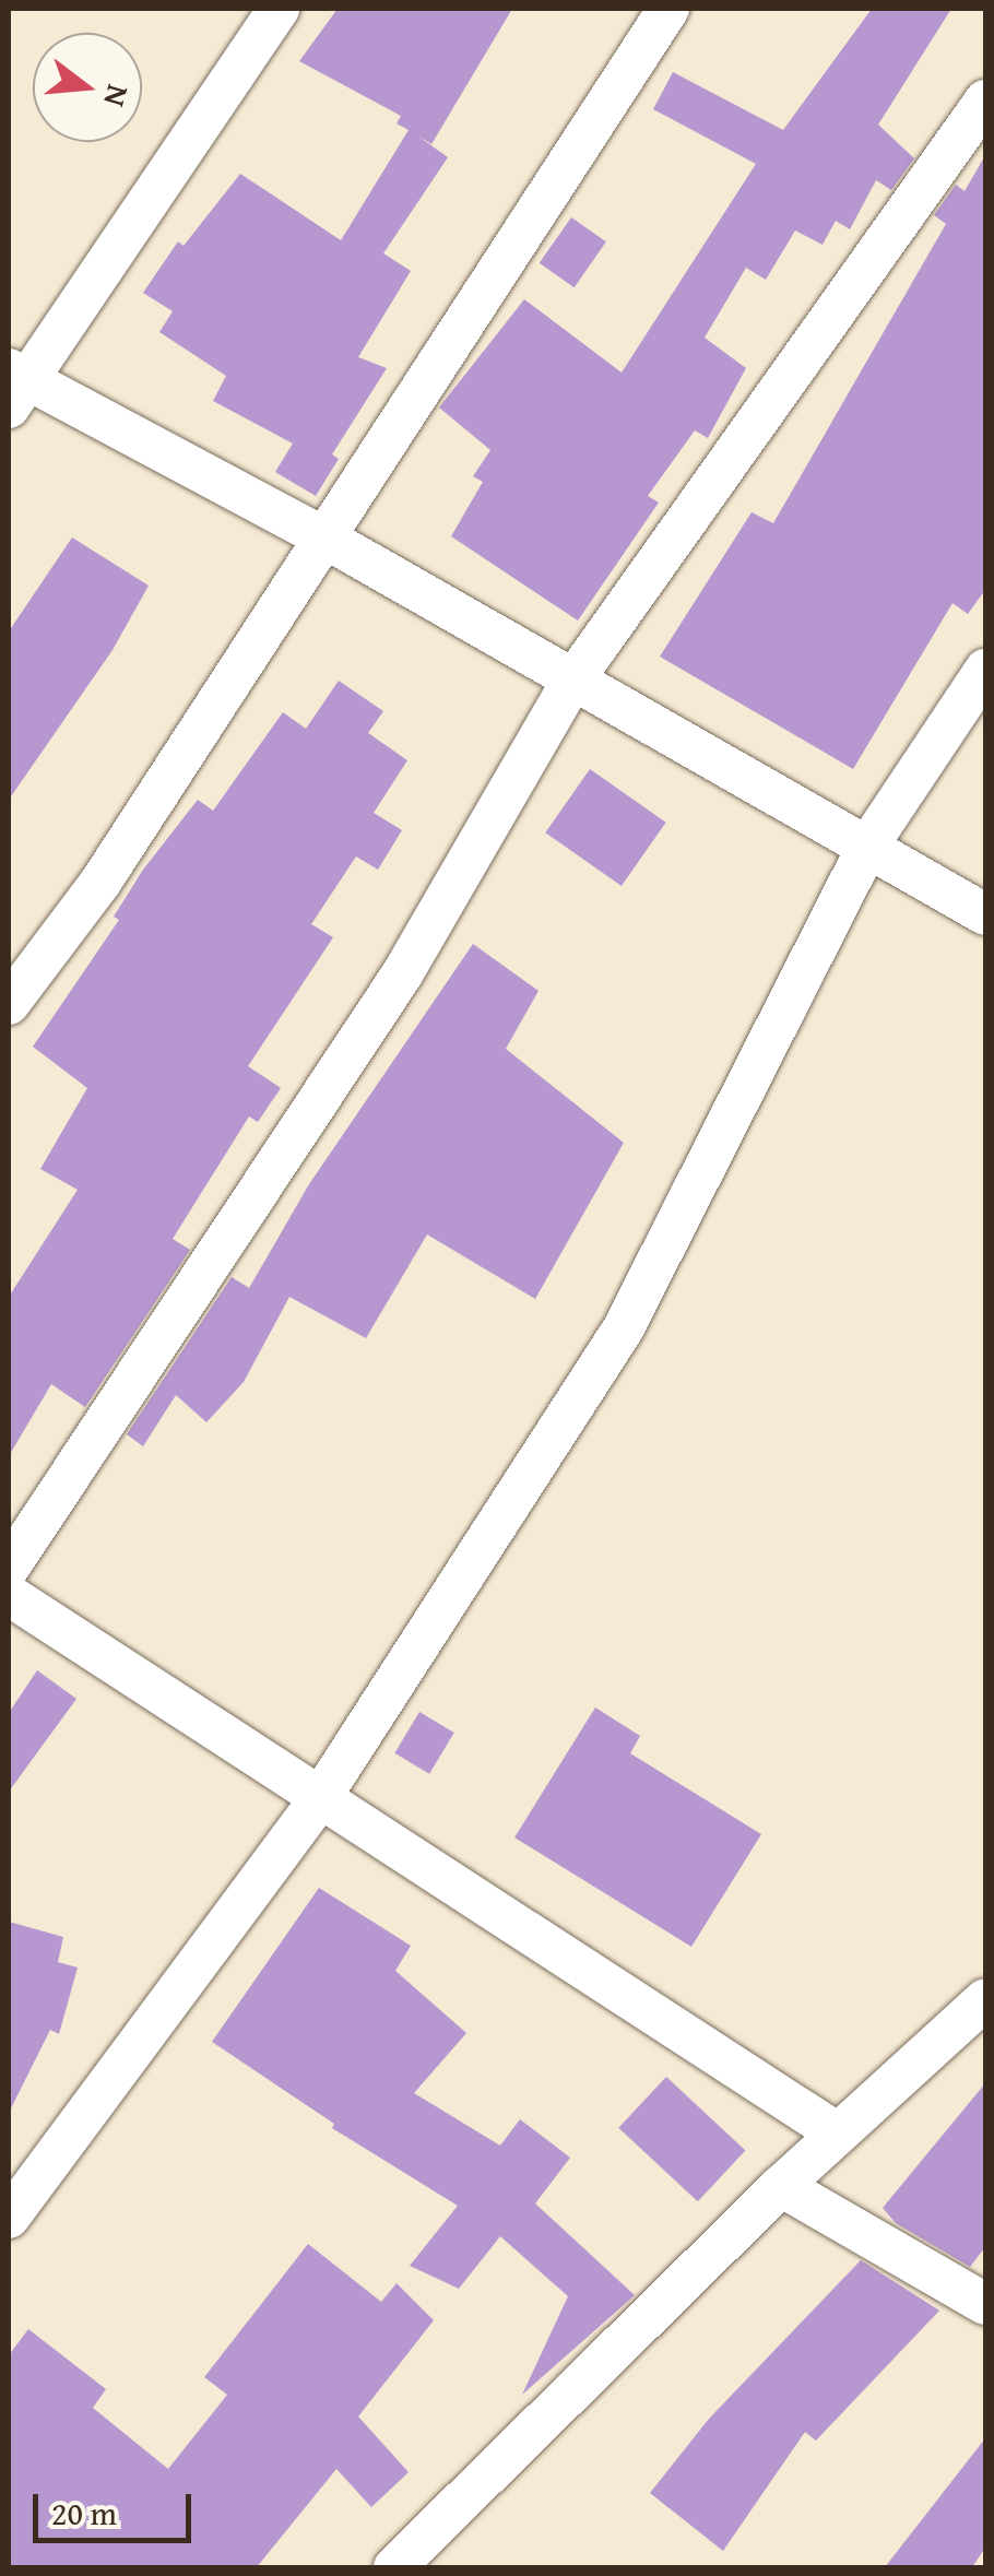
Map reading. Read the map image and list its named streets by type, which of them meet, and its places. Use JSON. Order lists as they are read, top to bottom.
{
  "scale_bar": "20 m",
  "north": "right"
}
